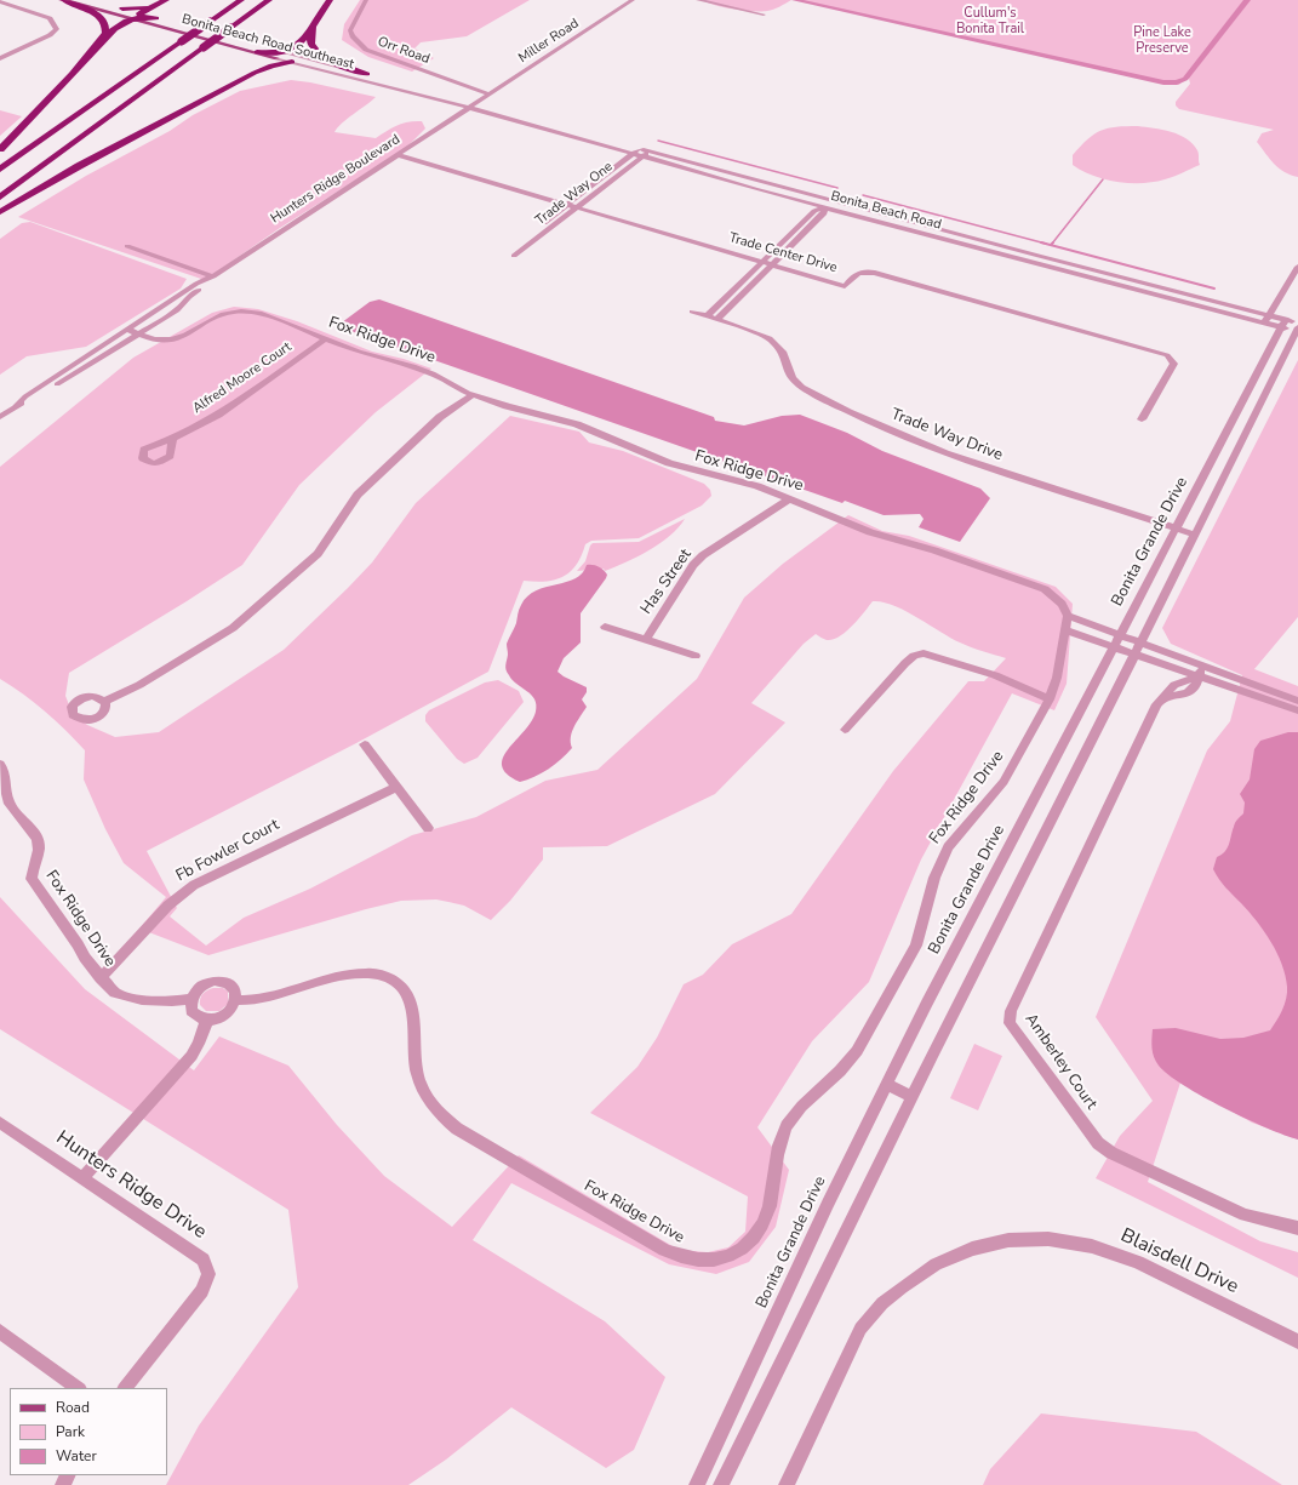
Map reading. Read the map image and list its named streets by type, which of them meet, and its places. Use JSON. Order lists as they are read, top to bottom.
{
  "streets": {
    "main road": ["Bonita Beach Road Southeast"],
    "street": [
      "Miller Road",
      "Orr Road",
      "Hunters Ridge Boulevard",
      "Trade Way One",
      "Bonita Beach Road",
      "Trade Center Drive",
      "Fox Ridge Drive",
      "Alfred Moore Court",
      "Trade Way Drive",
      "Bonita Grande Drive",
      "Has Street",
      "Fb Fowler Court",
      "Amberley Court",
      "Hunters Ridge Drive",
      "Blaisdell Drive"
    ]
  },
  "crossings": [
    ["Miller Road", "Bonita Beach Road Southeast"],
    ["Miller Road", "Orr Road"],
    ["Miller Road", "Hunters Ridge Boulevard"],
    ["Miller Road", "Bonita Beach Road"],
    ["Bonita Beach Road Southeast", "Hunters Ridge Boulevard"],
    ["Bonita Beach Road Southeast", "Bonita Beach Road"],
    ["Hunters Ridge Boulevard", "Bonita Beach Road"],
    ["Hunters Ridge Boulevard", "Trade Center Drive"],
    ["Hunters Ridge Boulevard", "Fox Ridge Drive"],
    ["Trade Way One", "Bonita Beach Road"],
    ["Trade Way One", "Trade Center Drive"],
    ["Bonita Beach Road", "Bonita Grande Drive"],
    ["Fox Ridge Drive", "Alfred Moore Court"],
    ["Fox Ridge Drive", "Has Street"],
    ["Fox Ridge Drive", "Fb Fowler Court"],
    ["Trade Way Drive", "Bonita Grande Drive"]
  ],
  "parks": ["Cullum's Bonita Trail", "Pine Lake Preserve"],
  "legend": ["Road", "Park", "Water"]
}
